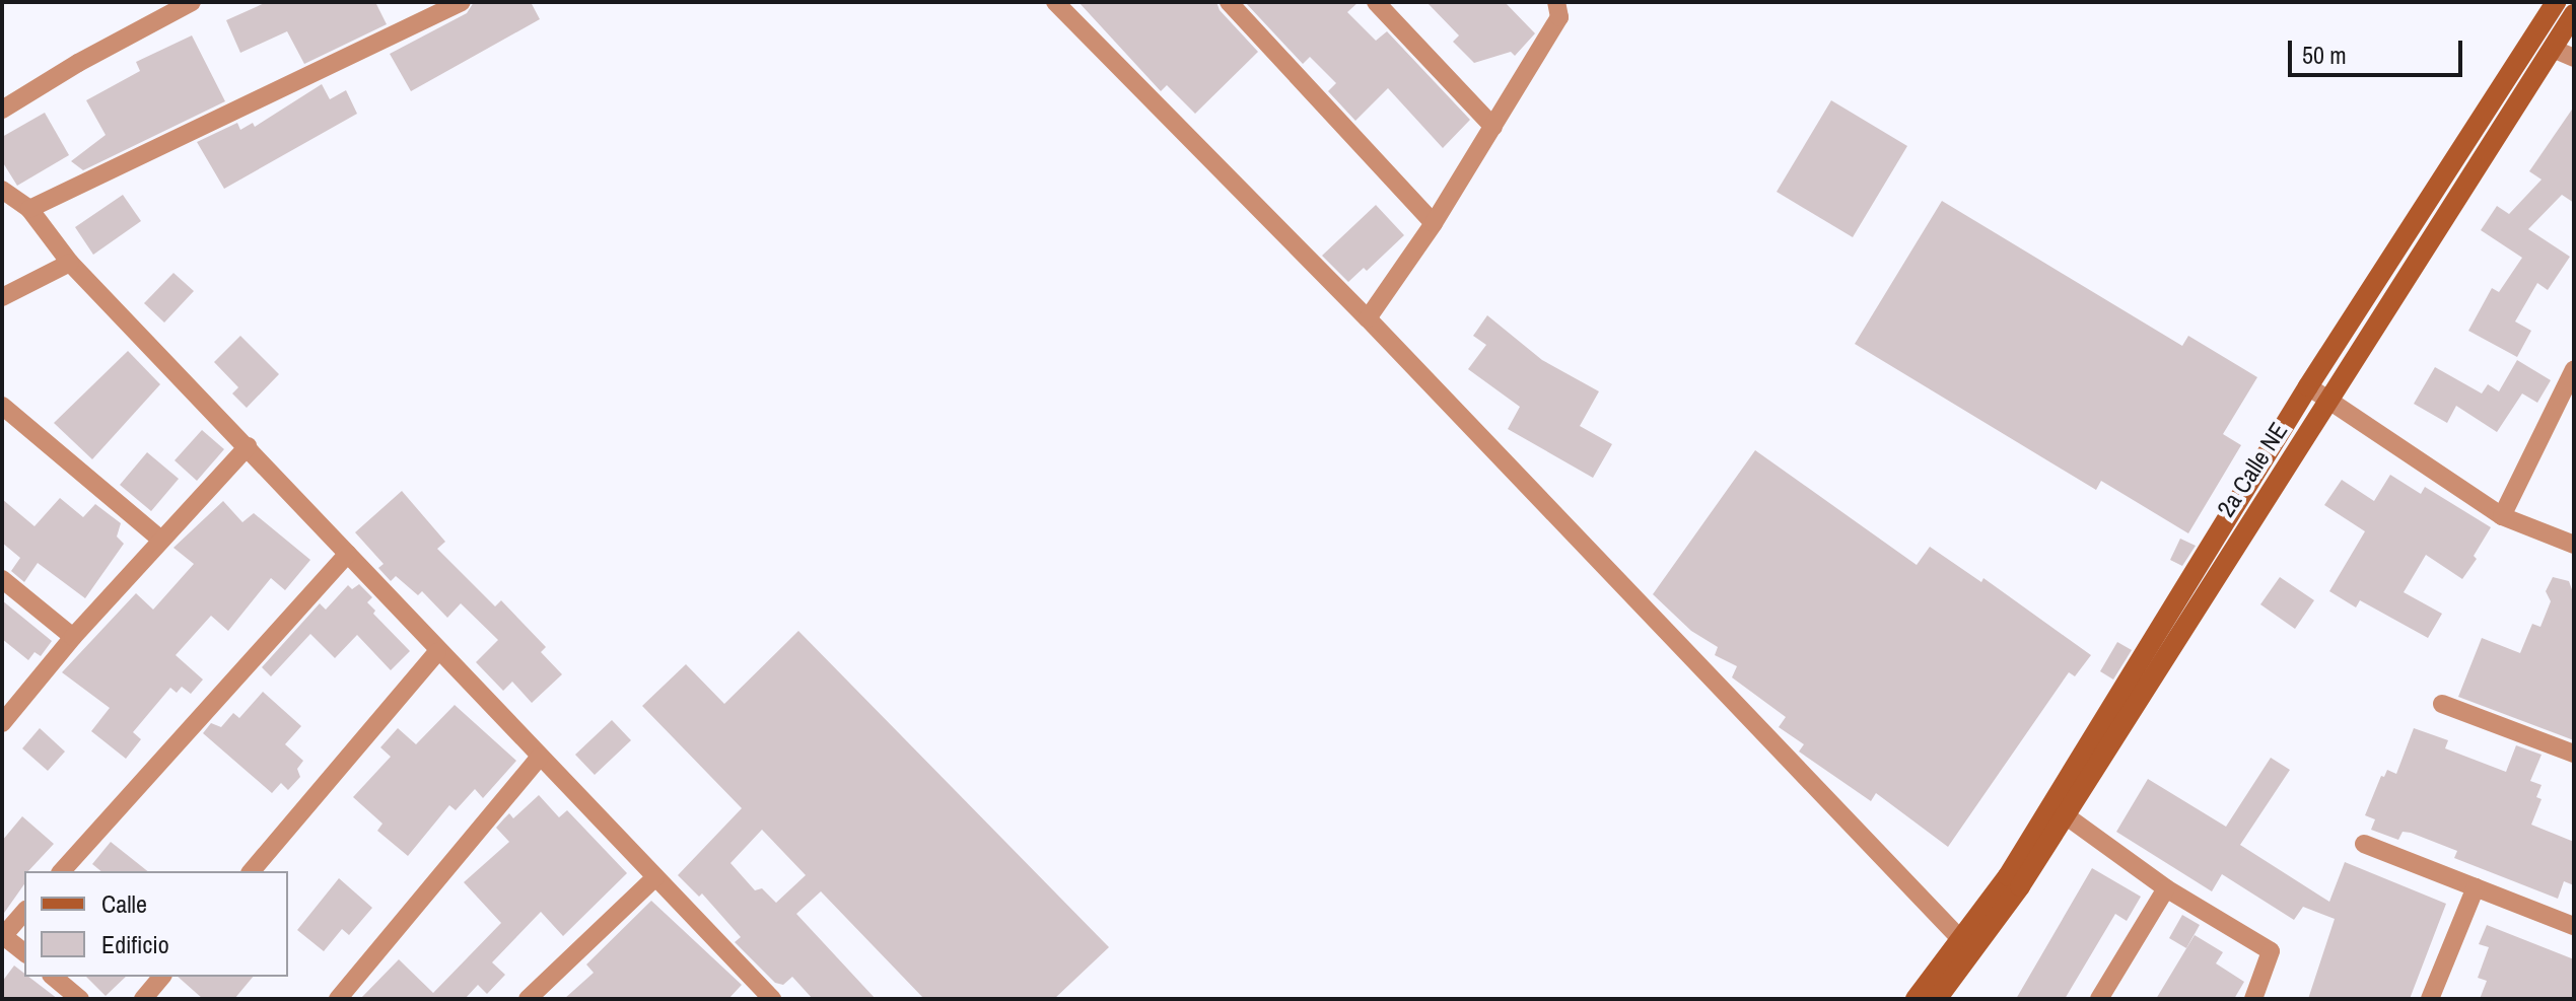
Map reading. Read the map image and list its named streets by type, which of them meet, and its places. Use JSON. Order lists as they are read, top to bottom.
{
  "streets": {
    "main road": ["2a Calle NE"]
  },
  "legend": ["Calle", "Edificio"],
  "scale_bar": "50 m"
}
